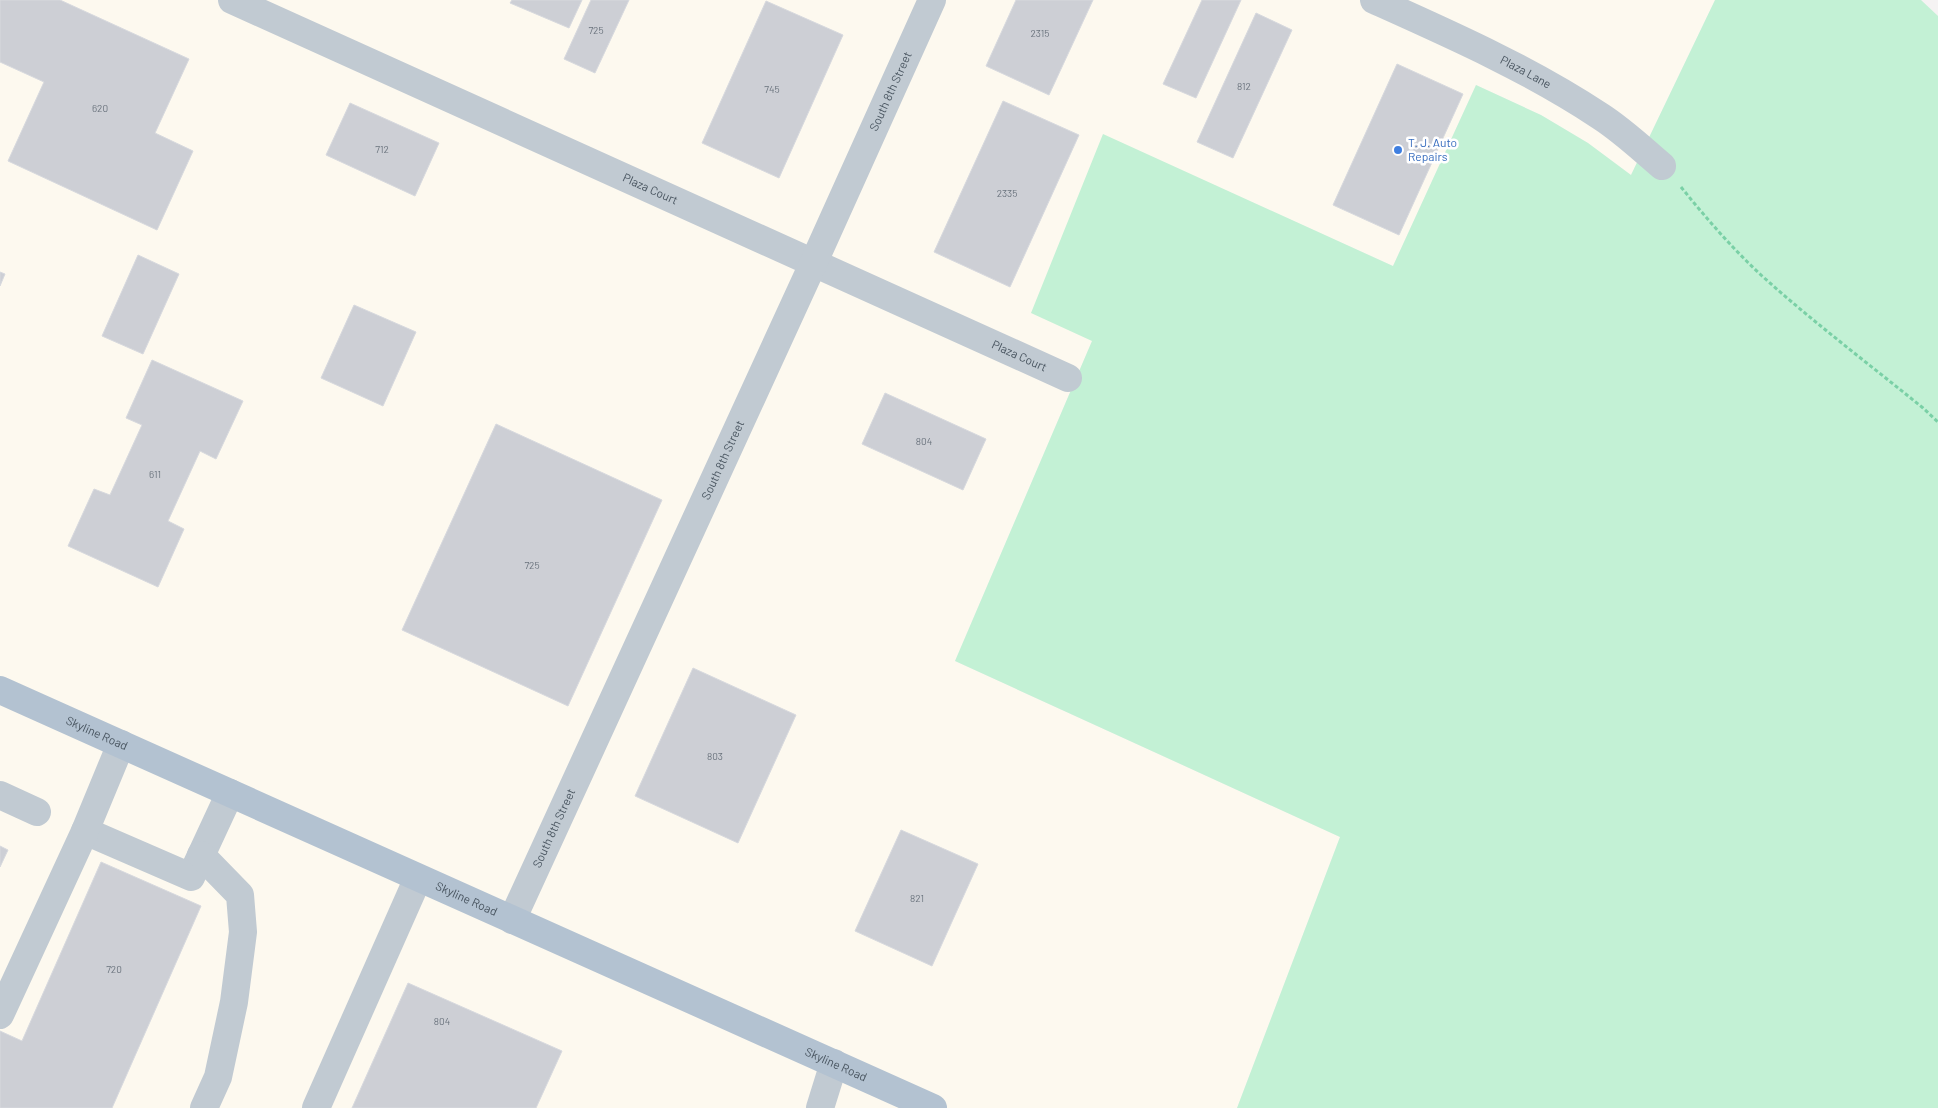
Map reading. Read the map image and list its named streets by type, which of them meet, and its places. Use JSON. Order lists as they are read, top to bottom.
{
  "streets": {
    "main road": ["Skyline Road"],
    "street": ["Plaza Lane", "South 8th Street", "Plaza Court"]
  },
  "crossings": [
    ["South 8th Street", "Plaza Court"],
    ["South 8th Street", "Skyline Road"]
  ],
  "places": ["T. J. Auto Repairs"],
  "house_numbers": [
    "725",
    "2315",
    "812",
    "745",
    "620",
    "712",
    "2335",
    "804",
    "611",
    "725",
    "803",
    "821",
    "720",
    "804"
  ]
}
